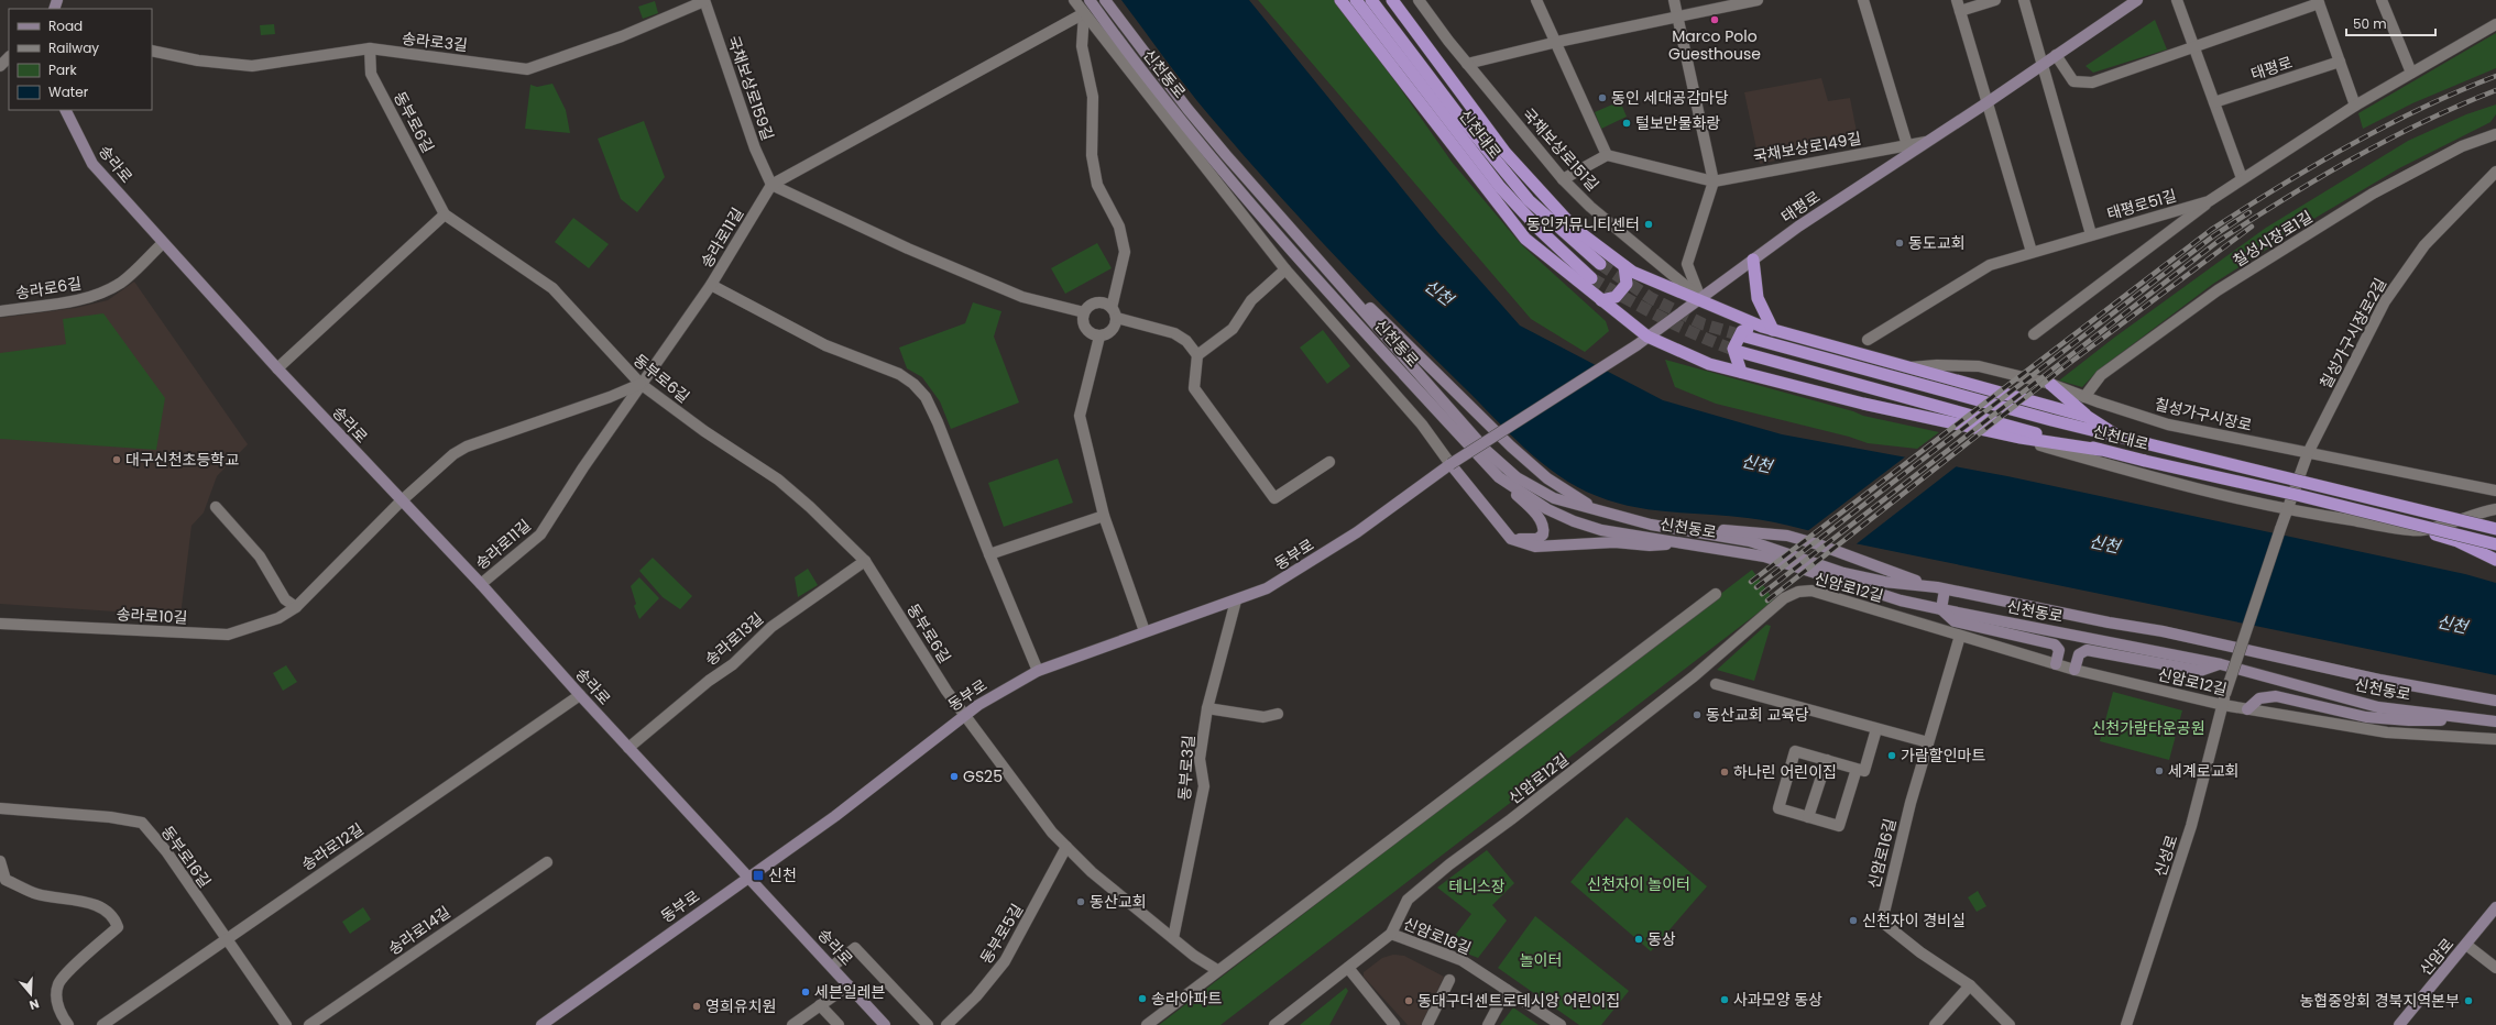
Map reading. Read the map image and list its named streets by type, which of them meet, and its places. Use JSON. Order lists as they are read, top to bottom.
{
  "streets": {
    "highway": ["신천대로"],
    "main road": [
      "태평로",
      "신천동로",
      "송라로",
      "동부로",
      "신암로"
    ],
    "street": [
      "송라로3길",
      "국채보상로159길",
      "동부로6길",
      "국채보상로149길",
      "국채보상로151길",
      "태평로51길",
      "송라로11길",
      "칠성시장로1길",
      "송라로6길",
      "칠성가구시장로2길",
      "칠성가구시장로",
      "신암로12길",
      "송라로10길",
      "송라로13길",
      "동부로3길",
      "송라로12길",
      "신암로16길",
      "신성로",
      "동부로16길",
      "송라로14길",
      "동부로5길",
      "신암로18길"
    ]
  },
  "crossings": [
    ["송라로3길", "국채보상로159길"],
    ["송라로3길", "동부로6길"],
    ["태평로", "국채보상로149길"],
    ["태평로", "국채보상로151길"],
    ["태평로", "동부로"],
    ["신천동로", "송라로11길"],
    ["신천동로", "동부로"],
    ["국채보상로159길", "송라로11길"],
    ["동부로6길", "송라로11길"],
    ["동부로6길", "동부로"],
    ["동부로6길", "송라로10길"],
    ["동부로6길", "송라로13길"],
    ["동부로6길", "동부로3길"],
    ["동부로6길", "동부로5길"],
    ["송라로", "송라로11길"],
    ["송라로", "송라로6길"],
    ["송라로", "동부로"],
    ["송라로", "송라로10길"],
    ["송라로", "송라로13길"],
    ["송라로", "송라로12길"],
    ["송라로11길", "송라로10길"],
    ["칠성시장로1길", "칠성가구시장로"],
    ["칠성가구시장로2길", "칠성가구시장로"],
    ["칠성가구시장로2길", "신성로"],
    ["동부로", "동부로3길"],
    ["신암로12길", "신암로16길"],
    ["신암로12길", "신성로"],
    ["신암로12길", "신암로18길"],
    ["송라로12길", "동부로16길"]
  ],
  "water": ["신천"],
  "parks": [
    "신천가람타운공원",
    "신천자이 놀이터",
    "테니스장",
    "놀이터"
  ],
  "places": {
    "other": [
      "Marco Polo Guesthouse",
      "동인 세대공감마당",
      "털보만물화랑",
      "동인커뮤니티센터",
      "동도교회",
      "대구신천초등학교",
      "동산교회 교육당",
      "가람할인마트",
      "세계로교회",
      "하나린 어린이집",
      "GS25",
      "동산교회",
      "신천자이 경비실",
      "동상",
      "세븐일레븐",
      "송라아파트",
      "사과모양 동상",
      "동대구더센트로데시앙 어린이집",
      "농협중앙회 경북지역본부",
      "영희유치원"
    ],
    "transit": ["신천"]
  },
  "legend": [
    "Road",
    "Railway",
    "Park",
    "Water"
  ],
  "scale_bar": "50 m",
  "north": "bottom"
}
